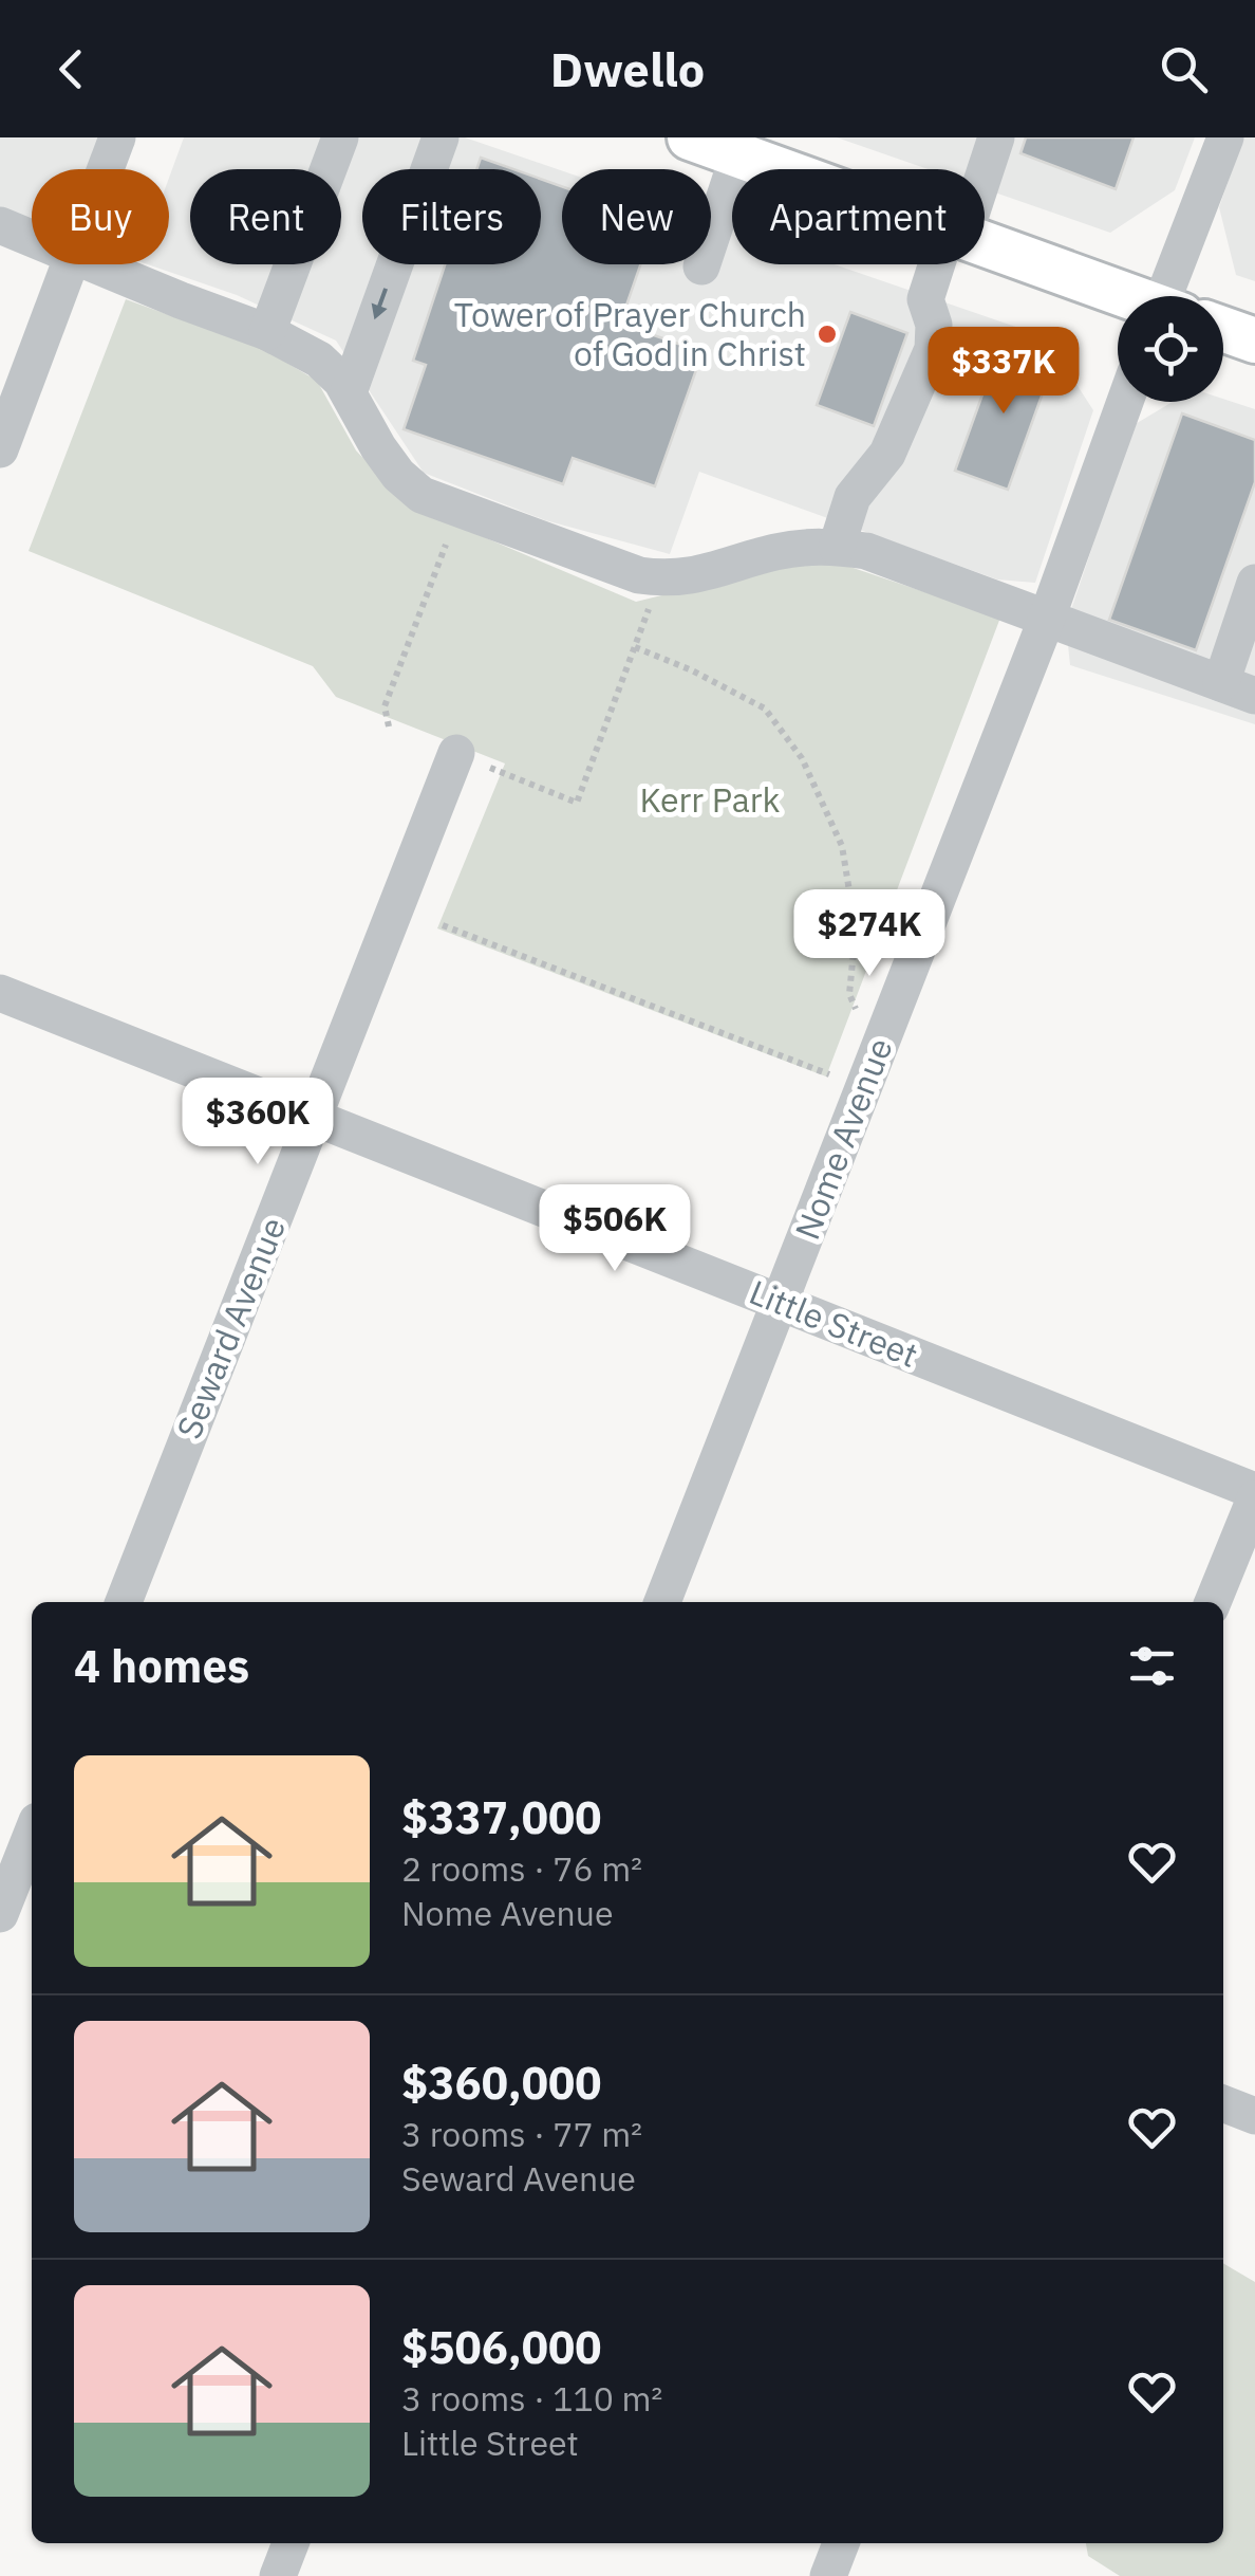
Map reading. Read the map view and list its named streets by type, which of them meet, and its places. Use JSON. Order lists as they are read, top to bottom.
{
  "streets": {
    "street": ["Nome Avenue", "Little Street", "Seward Avenue"]
  },
  "crossings": [
    ["Nome Avenue", "Little Street"],
    ["Little Street", "Seward Avenue"]
  ],
  "parks": ["Kerr Park"],
  "places": ["Tower of Prayer Church of God in Christ"],
  "page": {
    "header": "Dwello",
    "chip": [
      "Buy",
      "Rent",
      "Filters",
      "New",
      "Apartment"
    ],
    "price": [
      "$337K",
      "$274K",
      "$360K",
      "$506K"
    ],
    "heading": "4 homes",
    "list": [
      {
        "name": "$337,000",
        "note": "2 rooms · 76 m² · Nome Avenue"
      },
      {
        "name": "$360,000",
        "note": "3 rooms · 77 m² · Seward Avenue"
      },
      {
        "name": "$506,000",
        "note": "3 rooms · 110 m² · Little Street"
      }
    ]
  }
}
